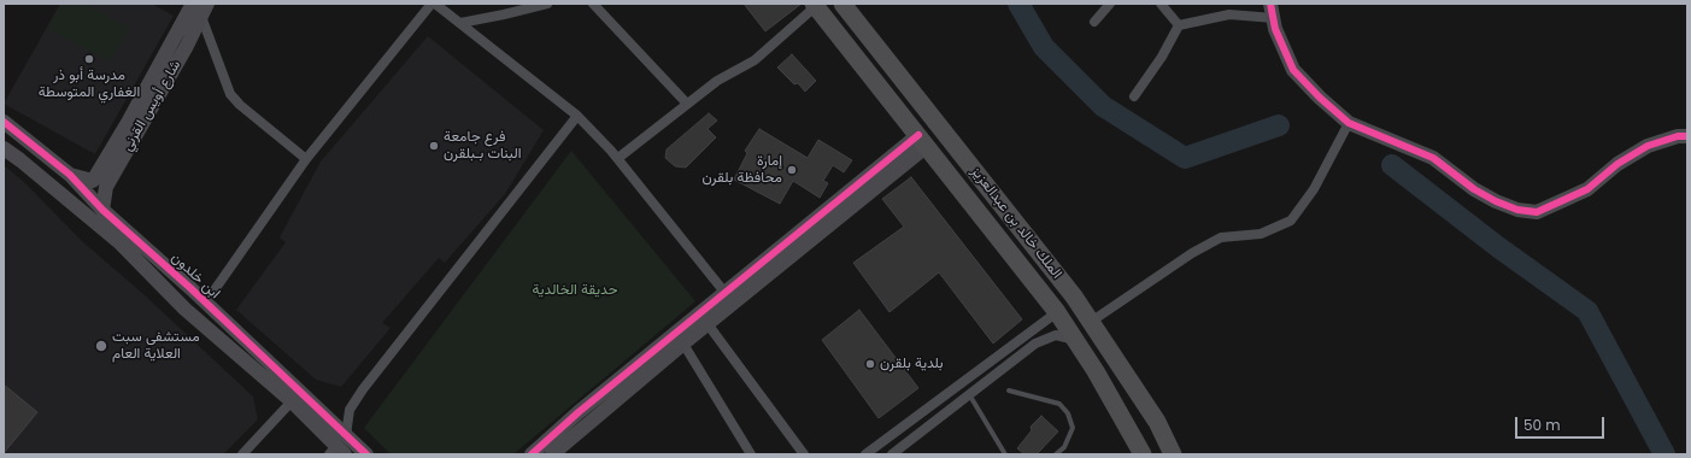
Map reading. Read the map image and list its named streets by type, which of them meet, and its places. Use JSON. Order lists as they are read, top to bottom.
{
  "streets": {
    "highway": ["الملك خالد بن عبدالعزيز"],
    "street": ["شارع أويس القرني", "ابن خلدون"]
  },
  "crossings": [
    ["شارع أويس القرني", "ابن خلدون"]
  ],
  "parks": ["حديقة الخالدية"],
  "places": [
    "مدرسة أبو ذر الغفاري المتوسطة",
    "فرع جامعة البنات بـبلقرن",
    "إمارة محافظة بلقرن",
    "مستشفى سبت العلاية العام",
    "بلدية بلقرن"
  ],
  "scale_bar": "50 m"
}
